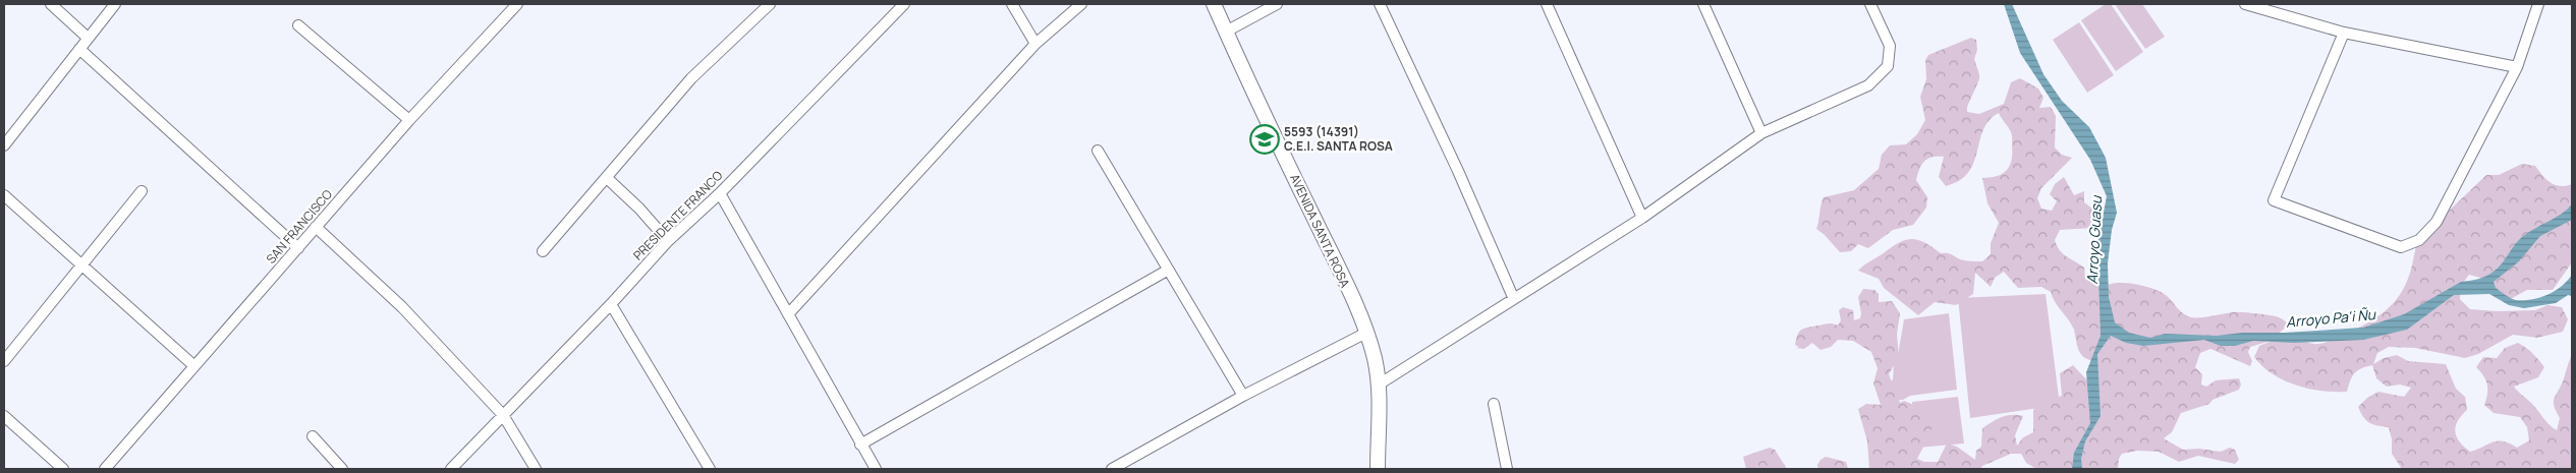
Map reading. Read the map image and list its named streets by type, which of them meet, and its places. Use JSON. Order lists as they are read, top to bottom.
{
  "streets": {
    "main road": ["AVENIDA SANTA ROSA"],
    "street": ["PRESIDENTE FRANCO", "SAN FRANCISCO"]
  },
  "water": ["Arroyo Guasu", "Arroyo Pa'i Ñu"],
  "places": {
    "school or university": ["5593 (14391) C.E.I. SANTA ROSA"]
  }
}
